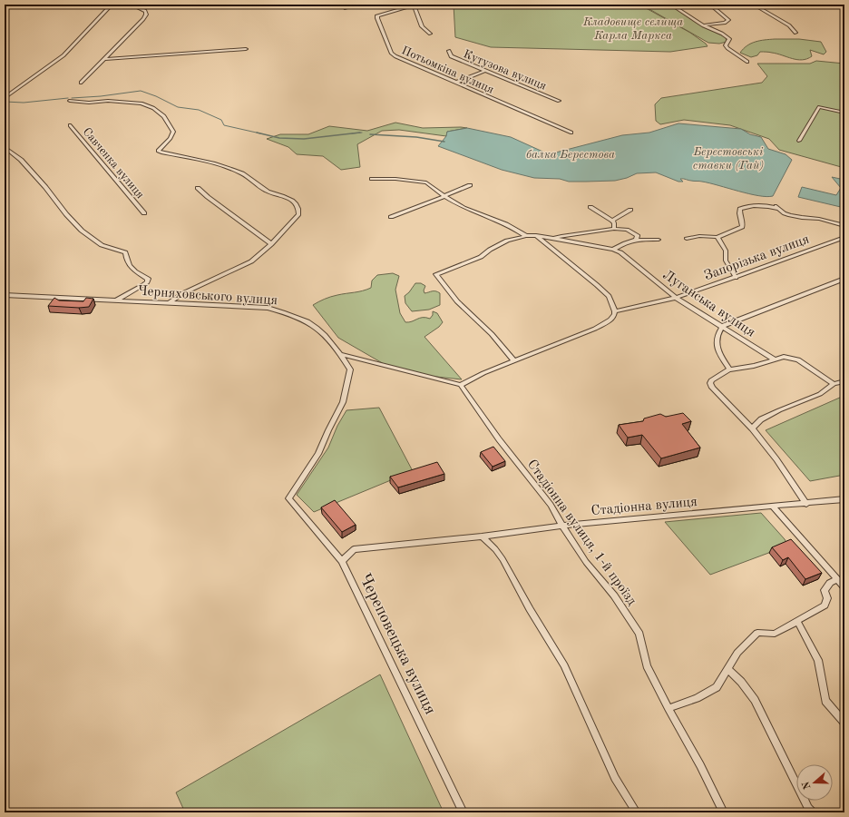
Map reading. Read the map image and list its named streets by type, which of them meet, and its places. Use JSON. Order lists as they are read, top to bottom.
{
  "streets": {
    "street": [
      "Потьомкіна вулиця",
      "Кутузова вулиця",
      "Савченка вулиця",
      "Запорізька вулиця",
      "Черняховського вулиця",
      "Луганська вулиця",
      "Стадіонна вулиця",
      "Стадіонна вулиця, 1-й проїзд",
      "Череповецька вулиця"
    ]
  },
  "crossings": [
    ["Запорізька вулиця", "Луганська вулиця"],
    ["Черняховського вулиця", "Череповецька вулиця"],
    ["Стадіонна вулиця", "Стадіонна вулиця, 1-й проїзд"],
    ["Стадіонна вулиця", "Череповецька вулиця"]
  ],
  "water": ["Берестовські ставки (Гай)", "балка Берестова"],
  "parks": ["Кладовище селища Карла Маркса"],
  "north": "left"
}
